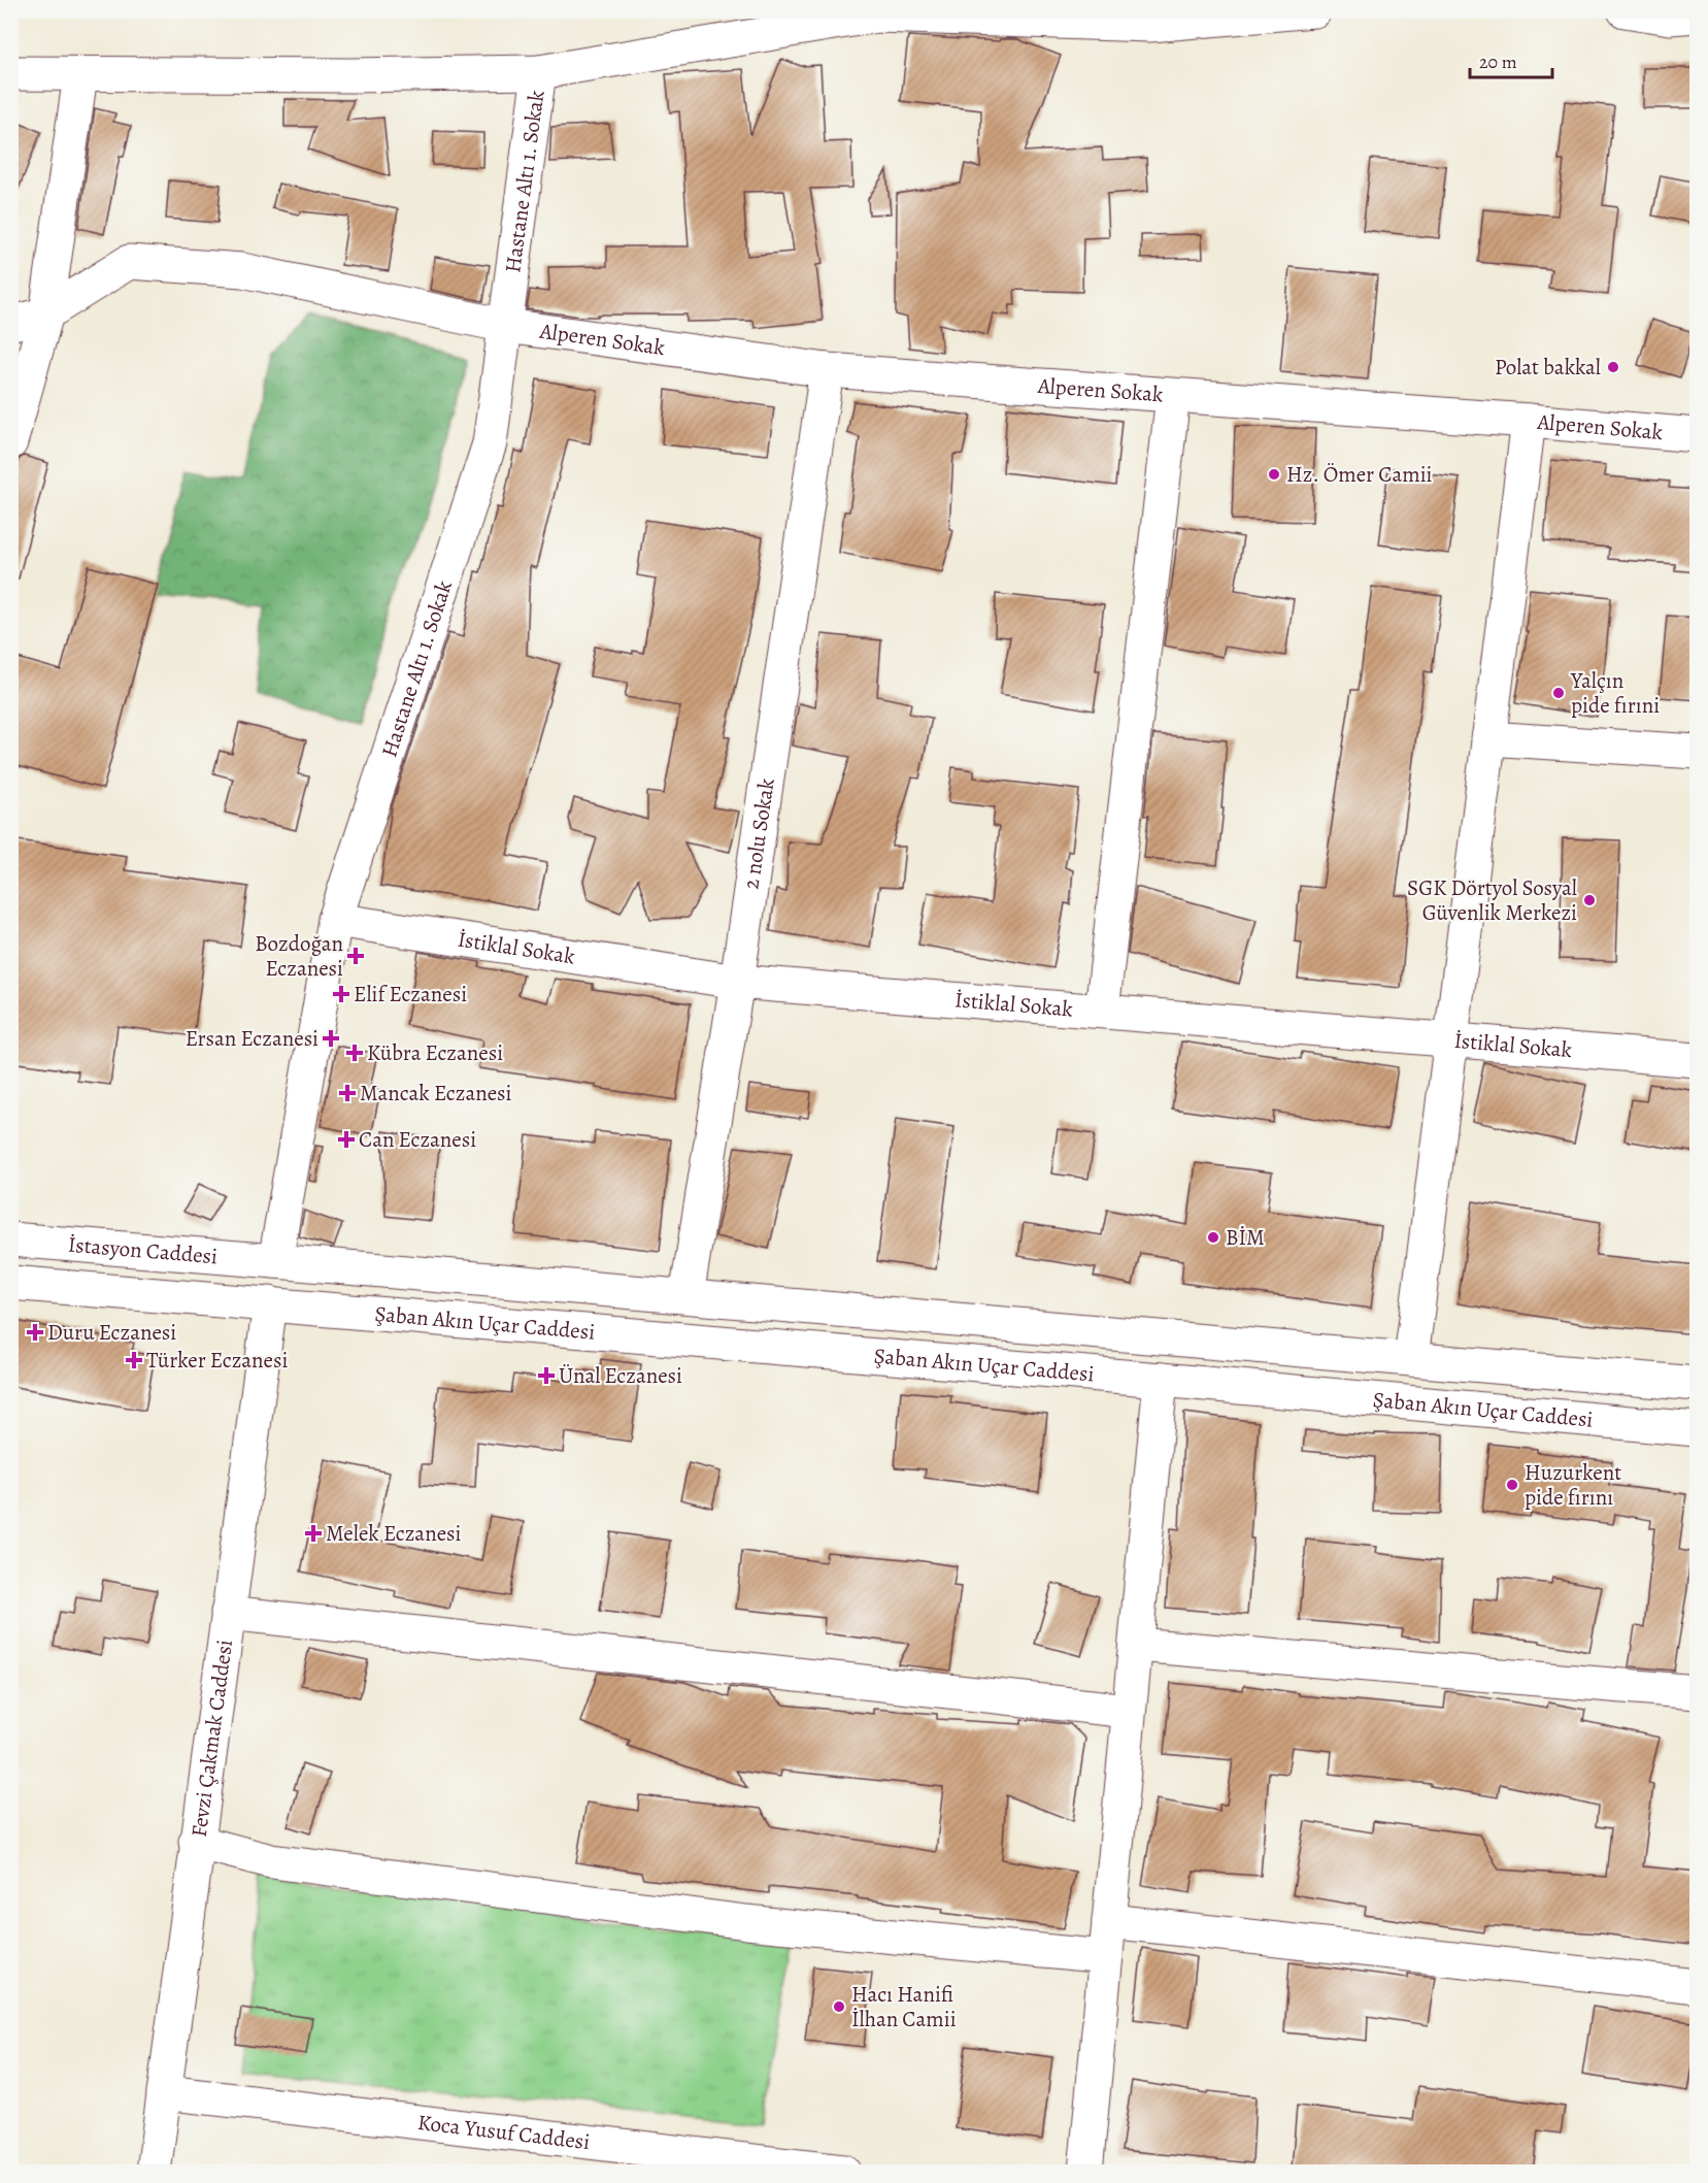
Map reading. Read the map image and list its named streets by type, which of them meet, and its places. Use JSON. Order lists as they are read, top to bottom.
{
  "streets": {
    "street": [
      "Hastane Altı 1. Sokak",
      "Alperen Sokak",
      "2 nolu Sokak",
      "İstiklal Sokak",
      "İstasyon Caddesi",
      "Şaban Akın Uçar Caddesi",
      "Fevzi Çakmak Caddesi",
      "Koca Yusuf Caddesi"
    ]
  },
  "crossings": [
    ["Hastane Altı 1. Sokak", "Alperen Sokak"],
    ["Hastane Altı 1. Sokak", "İstiklal Sokak"],
    ["Hastane Altı 1. Sokak", "İstasyon Caddesi"],
    ["Hastane Altı 1. Sokak", "Şaban Akın Uçar Caddesi"],
    ["Hastane Altı 1. Sokak", "Fevzi Çakmak Caddesi"],
    ["Alperen Sokak", "2 nolu Sokak"],
    ["2 nolu Sokak", "İstiklal Sokak"],
    ["2 nolu Sokak", "Şaban Akın Uçar Caddesi"],
    ["İstasyon Caddesi", "Şaban Akın Uçar Caddesi"],
    ["İstasyon Caddesi", "Fevzi Çakmak Caddesi"],
    ["Şaban Akın Uçar Caddesi", "Fevzi Çakmak Caddesi"],
    ["Fevzi Çakmak Caddesi", "Koca Yusuf Caddesi"]
  ],
  "places": {
    "other": [
      "Polat bakkal",
      "Hz. Ömer Camii",
      "Yalçın pide fırıni",
      "SGK Dörtyol Sosyal Güvenlik Merkezi",
      "BİM",
      "Huzurkent pide fırını",
      "Hacı Hanifi İlhan Camii"
    ],
    "health": [
      "Bozdoğan Eczanesi",
      "Elif Eczanesi",
      "Ersan Eczanesi",
      "Kübra Eczanesi",
      "Mancak Eczanesi",
      "Can Eczanesi",
      "Duru Eczanesi",
      "Türker Eczanesi",
      "Ünal Eczanesi",
      "Melek Eczanesi"
    ]
  },
  "scale_bar": "20 m"
}
